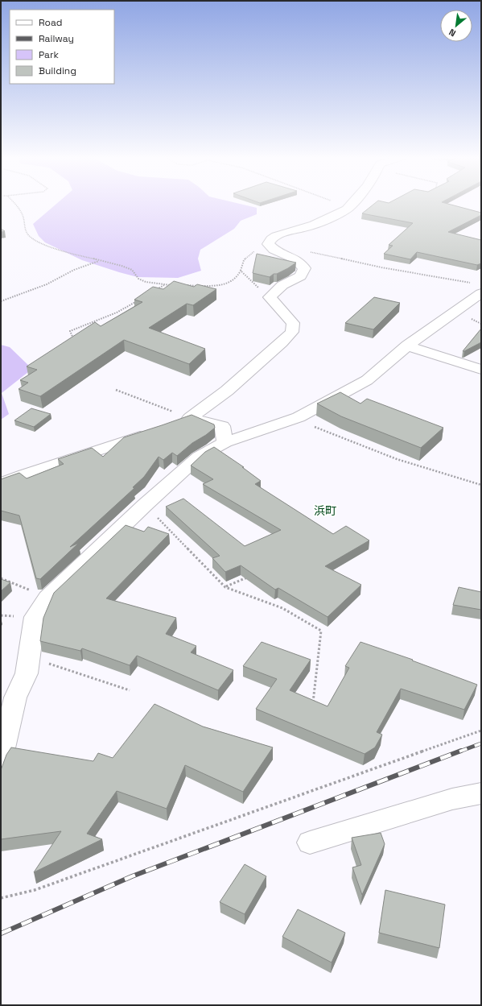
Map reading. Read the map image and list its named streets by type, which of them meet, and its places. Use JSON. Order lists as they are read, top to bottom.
{
  "districts": ["浜町"],
  "legend": [
    "Road",
    "Railway",
    "Park",
    "Building"
  ],
  "north": "bottom left"
}
